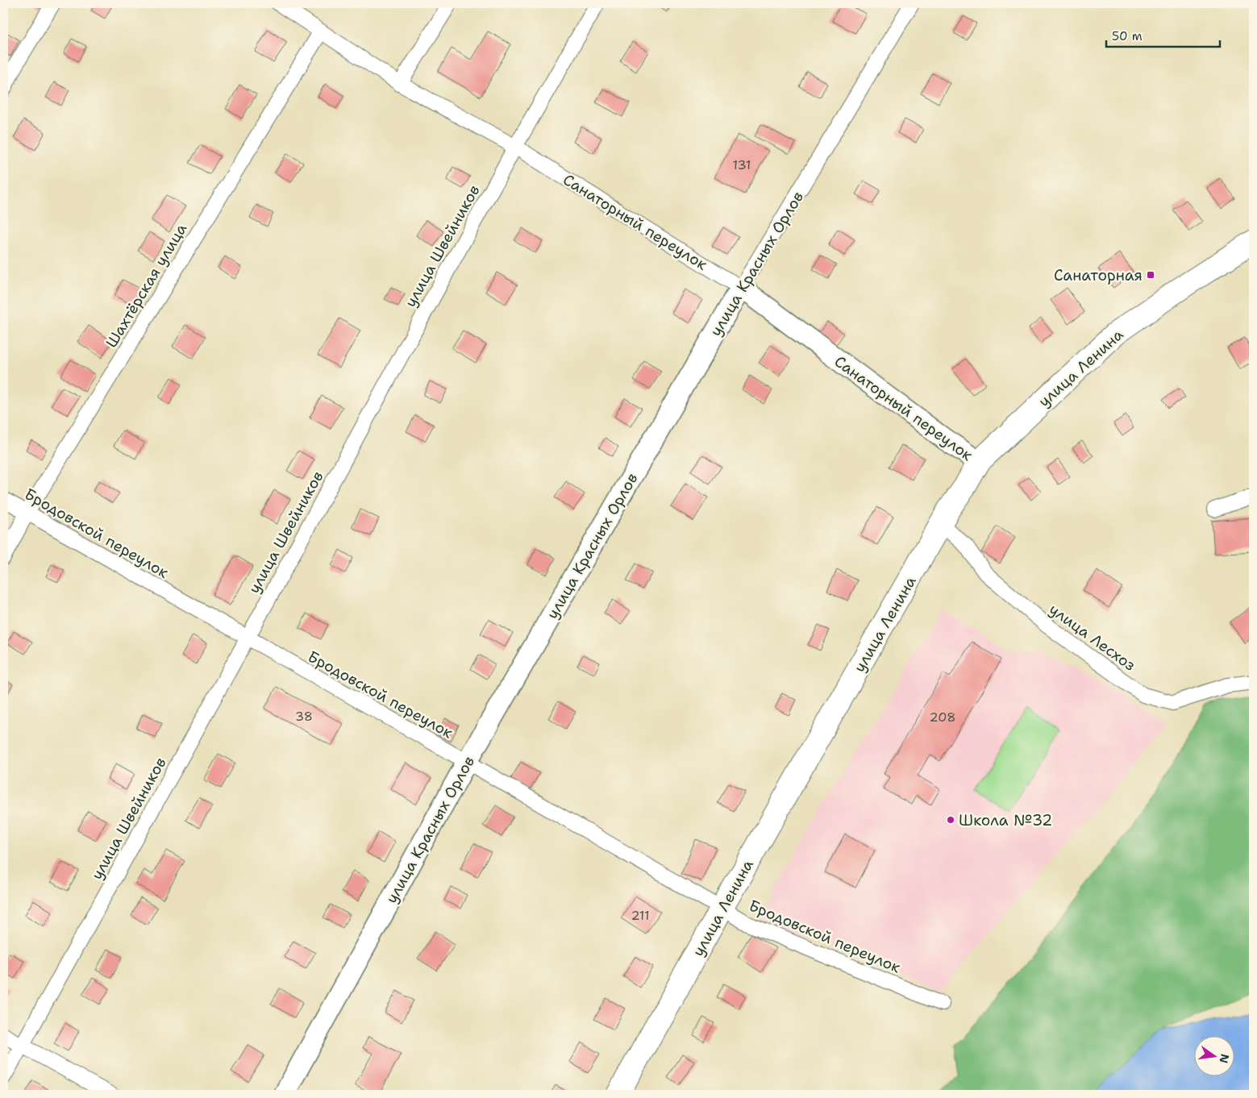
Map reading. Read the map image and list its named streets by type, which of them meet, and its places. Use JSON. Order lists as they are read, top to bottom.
{
  "streets": {
    "main road": ["улица Ленина"],
    "street": [
      "Санаторный переулок",
      "улица Швейников",
      "улица Красных Орлов",
      "Шахтёрская улица",
      "Бродовской переулок",
      "улица Лесхоз"
    ]
  },
  "crossings": [
    ["Санаторный переулок", "улица Швейников"],
    ["Санаторный переулок", "улица Красных Орлов"],
    ["Санаторный переулок", "Шахтёрская улица"],
    ["Санаторный переулок", "улица Ленина"],
    ["улица Швейников", "Бродовской переулок"],
    ["улица Красных Орлов", "Бродовской переулок"],
    ["Шахтёрская улица", "Бродовской переулок"],
    ["улица Ленина", "Бродовской переулок"],
    ["улица Ленина", "улица Лесхоз"]
  ],
  "places": {
    "transit": ["Санаторная"],
    "other": ["Школа №32"]
  },
  "house_numbers": [
    "131",
    "38",
    "208",
    "211"
  ],
  "scale_bar": "50 m",
  "north": "right"
}
